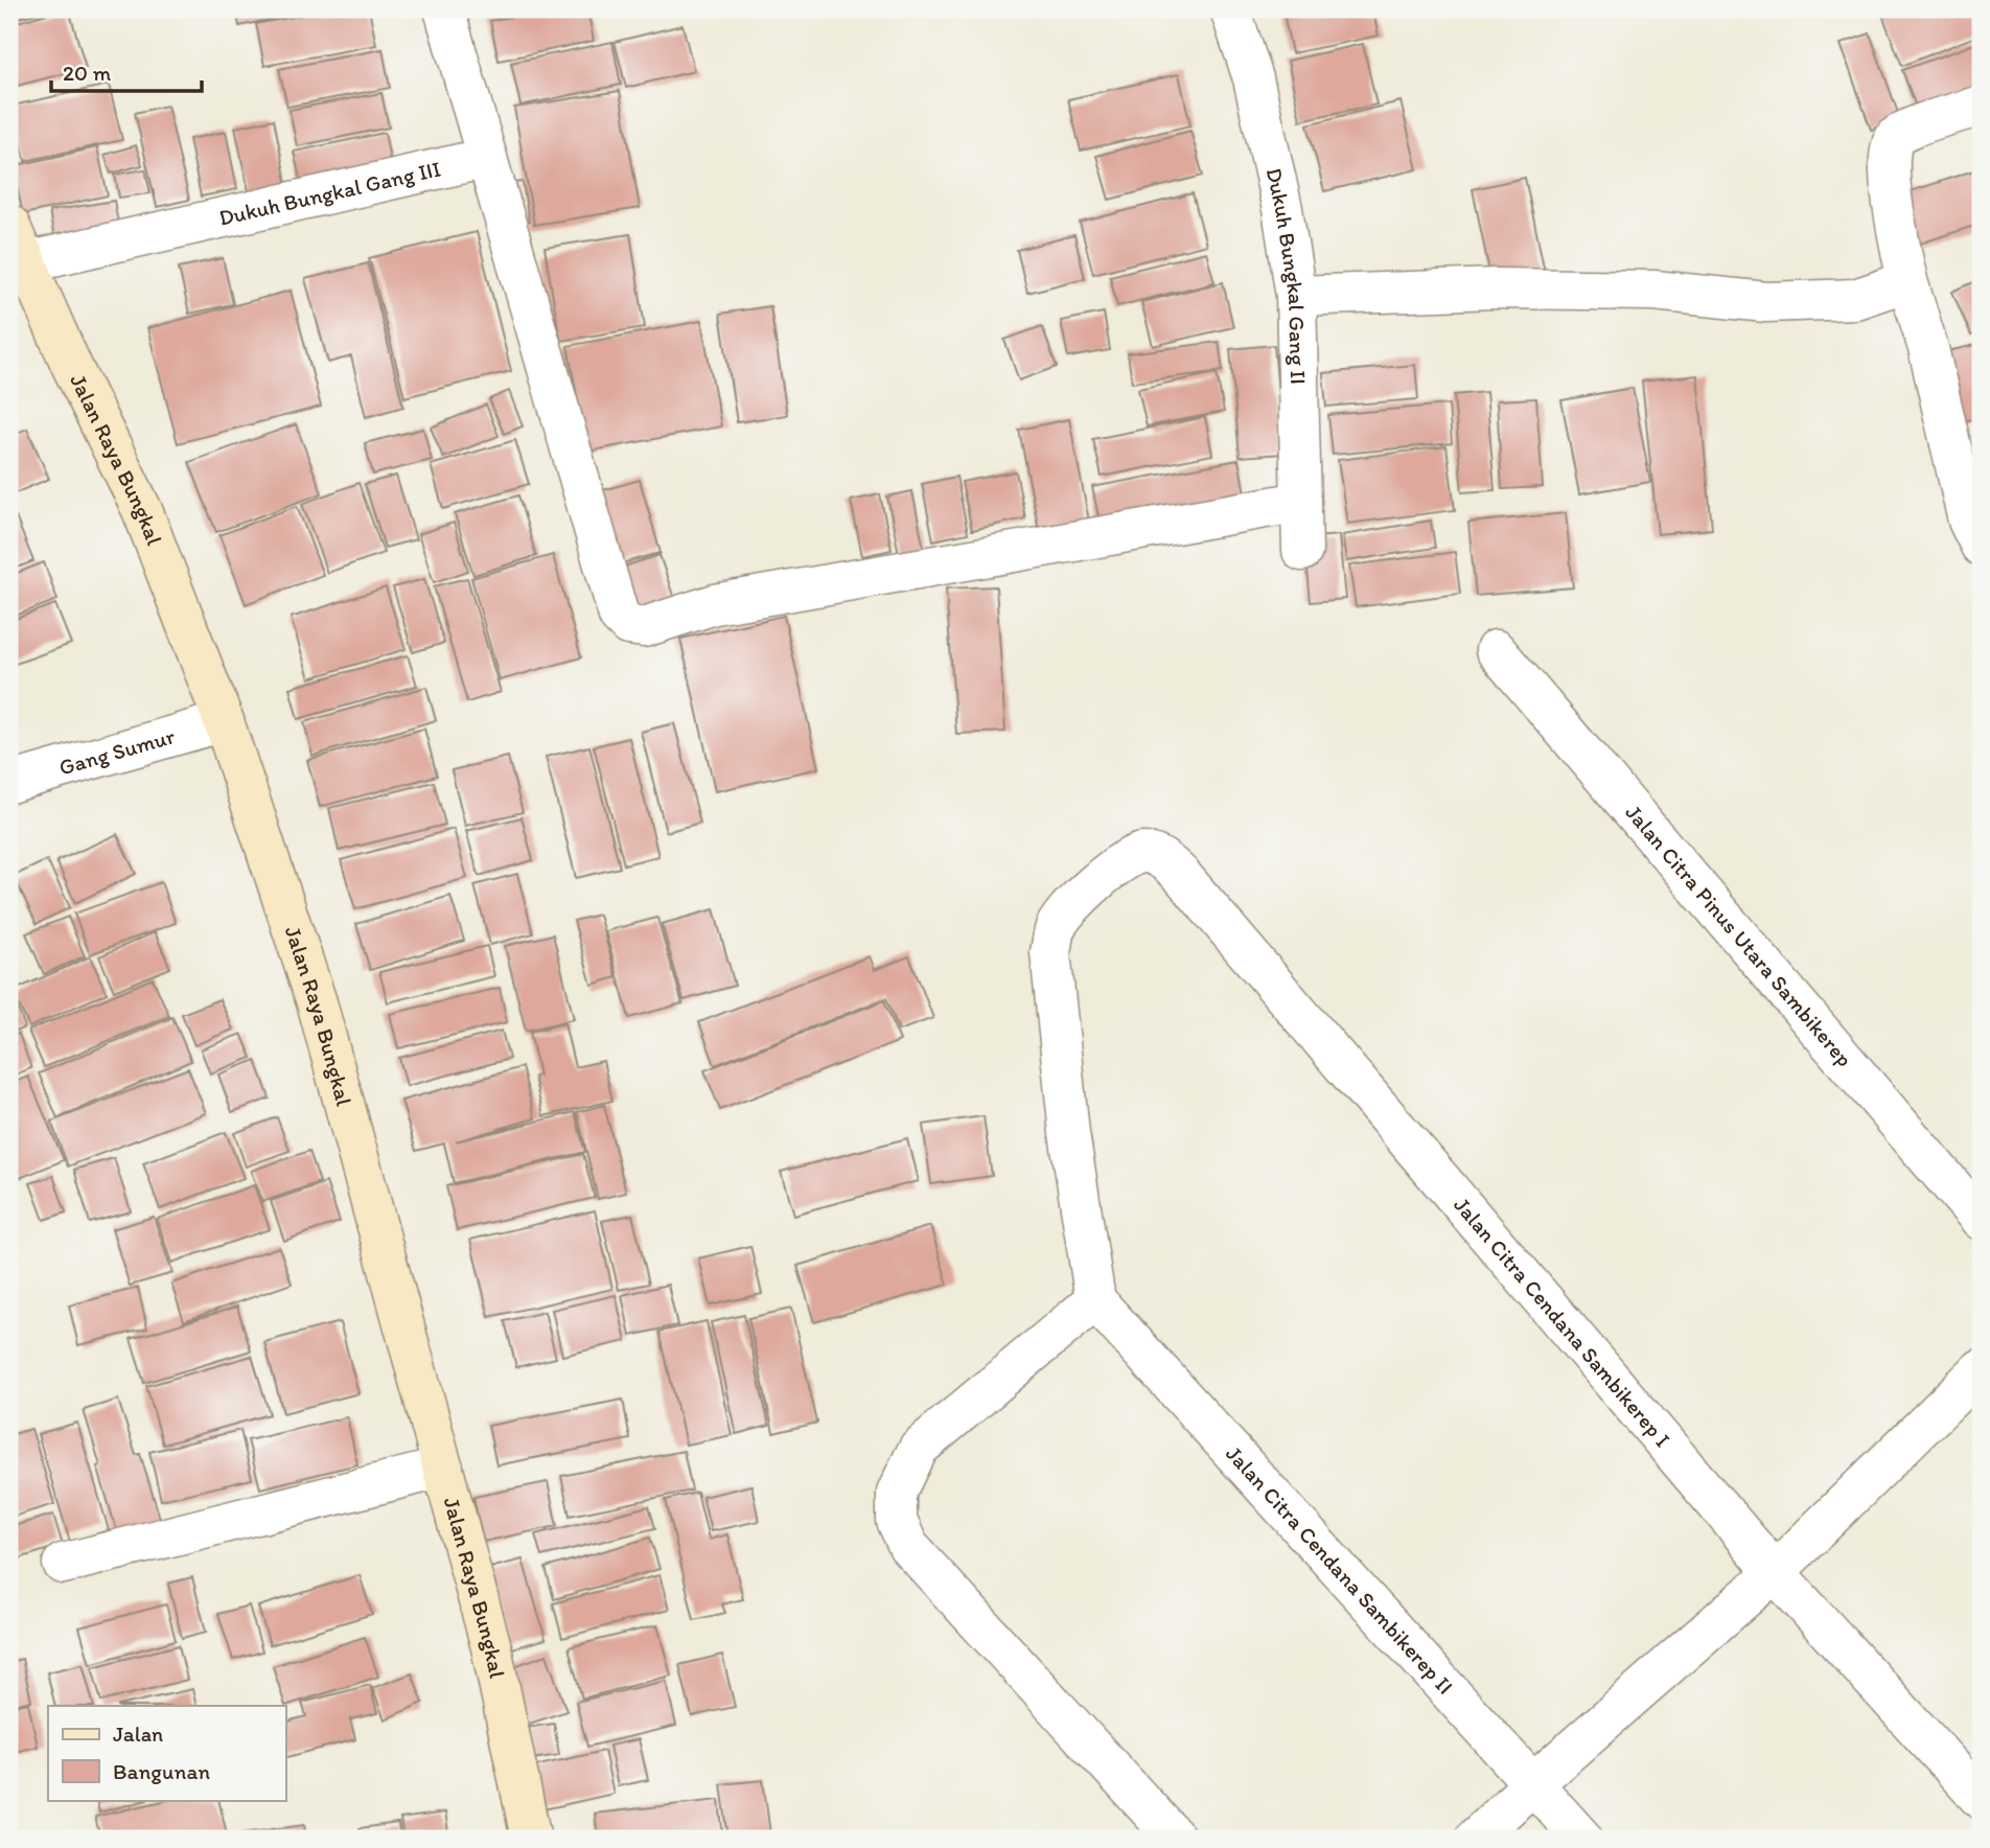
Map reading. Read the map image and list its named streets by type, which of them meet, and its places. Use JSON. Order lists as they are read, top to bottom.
{
  "streets": {
    "street": [
      "Dukuh Bungkal Gang III",
      "Dukuh Bungkal Gang II",
      "Jalan Raya Bungkal",
      "Gang Sumur",
      "Jalan Citra Pinus Utara Sambikerep",
      "Jalan Citra Cendana Sambikerep I",
      "Jalan Citra Cendana Sambikerep II"
    ]
  },
  "crossings": [
    ["Dukuh Bungkal Gang III", "Jalan Raya Bungkal"],
    ["Jalan Raya Bungkal", "Gang Sumur"],
    ["Jalan Citra Cendana Sambikerep I", "Jalan Citra Cendana Sambikerep II"]
  ],
  "legend": ["Jalan", "Bangunan"],
  "scale_bar": "20 m"
}
